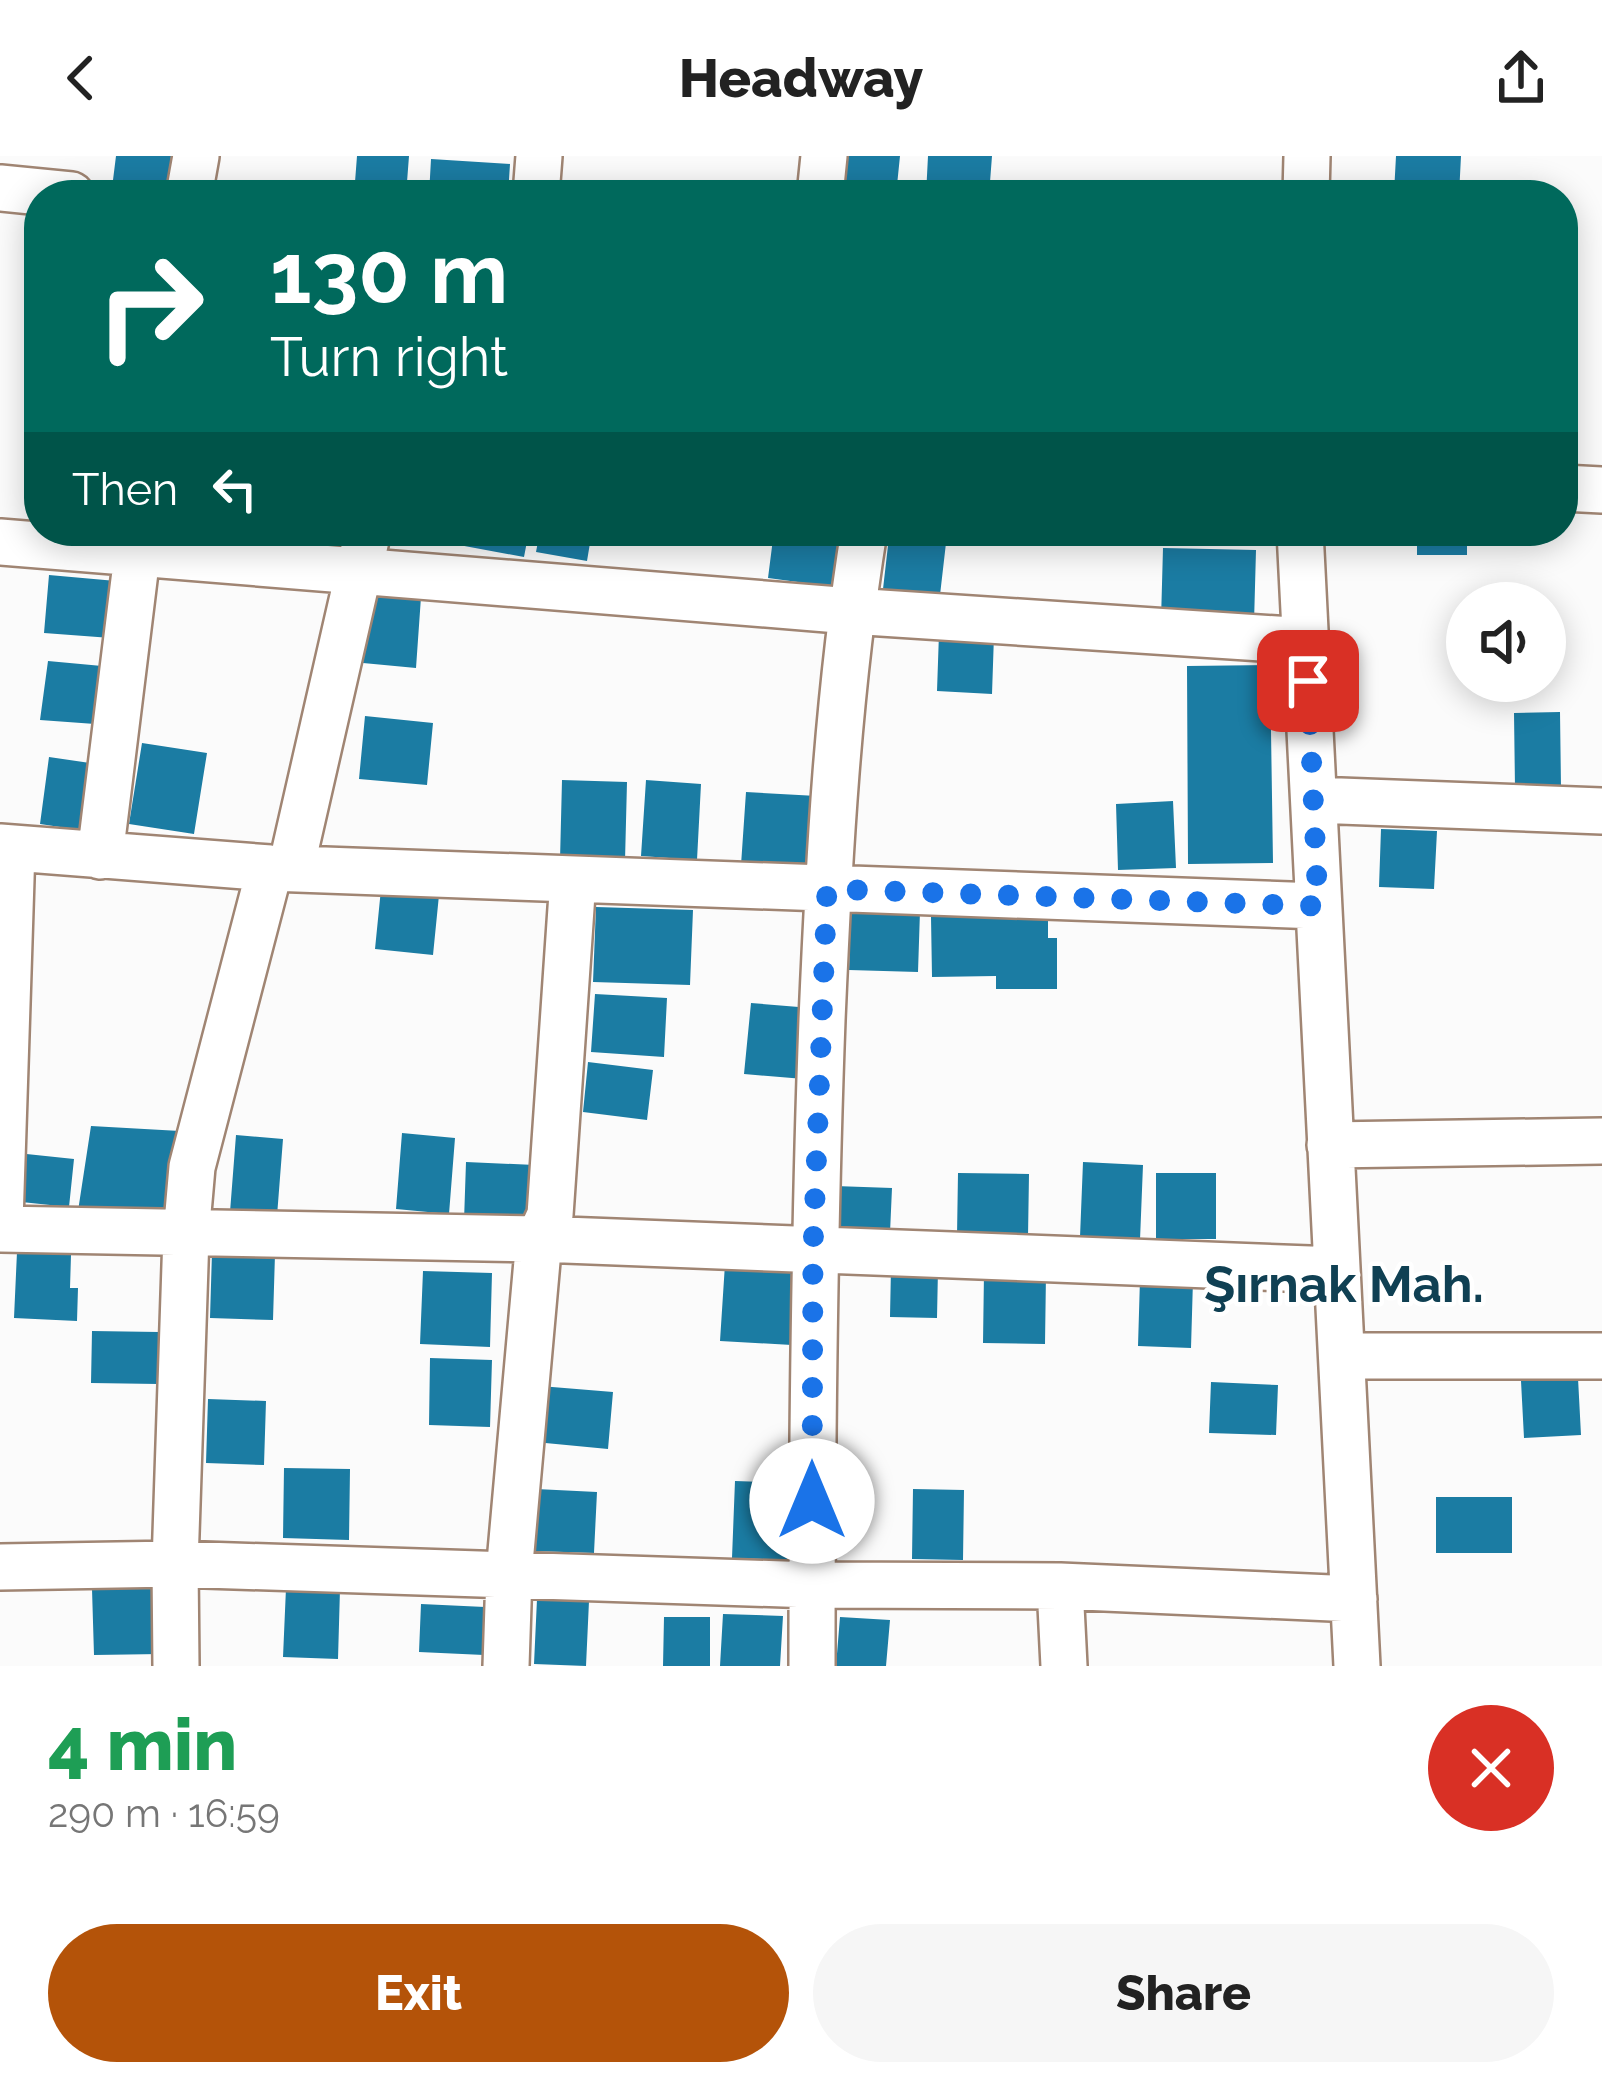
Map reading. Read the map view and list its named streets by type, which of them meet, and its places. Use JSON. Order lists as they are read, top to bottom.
{
  "districts": ["Şırnak Mah."],
  "page": {
    "header": "Headway",
    "turn": ["130 m", "Turn right"],
    "then": "Then",
    "heading": ["4 min", "290 m · 16:59"],
    "buttons": ["Exit", "Share"]
  }
}
